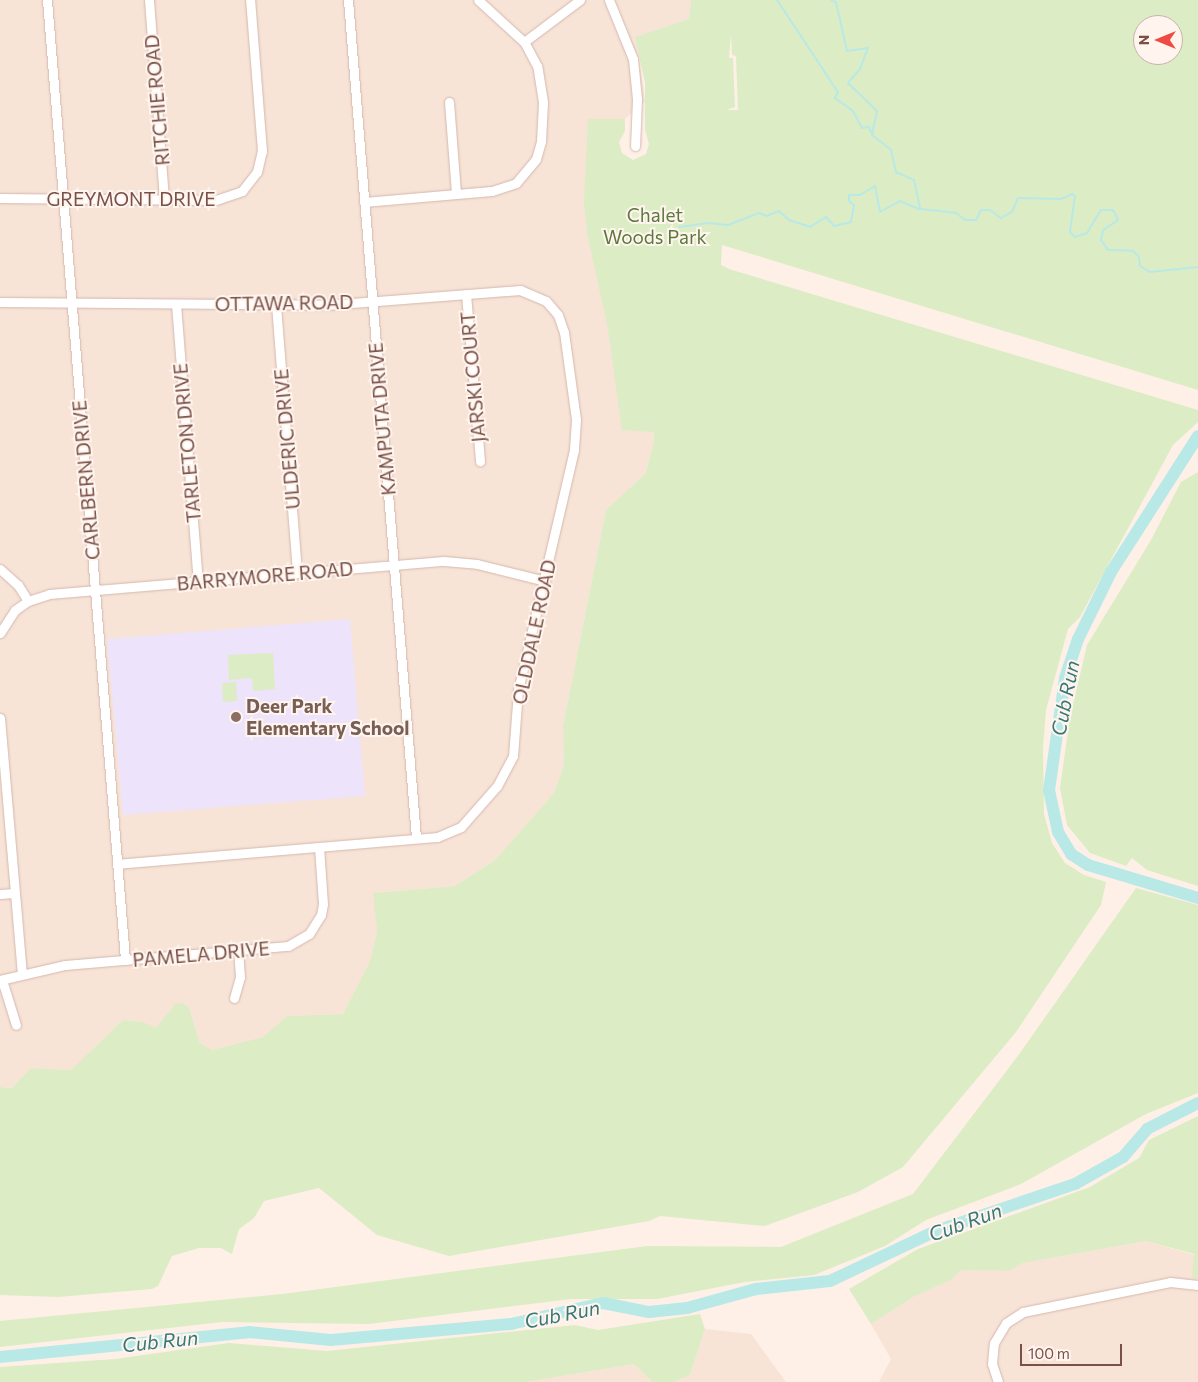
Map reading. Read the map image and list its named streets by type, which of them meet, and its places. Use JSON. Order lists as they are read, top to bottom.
{
  "streets": {
    "street": [
      "RITCHIE ROAD",
      "GREYMONT DRIVE",
      "OTTAWA ROAD",
      "JARSKI COURT",
      "KAMPUTA DRIVE",
      "ULDERIC DRIVE",
      "TARLETON DRIVE",
      "CARLBERN DRIVE",
      "BARRYMORE ROAD",
      "OLDDALE ROAD",
      "PAMELA DRIVE"
    ]
  },
  "crossings": [
    ["RITCHIE ROAD", "GREYMONT DRIVE"],
    ["GREYMONT DRIVE", "CARLBERN DRIVE"],
    ["OTTAWA ROAD", "JARSKI COURT"],
    ["OTTAWA ROAD", "KAMPUTA DRIVE"],
    ["OTTAWA ROAD", "ULDERIC DRIVE"],
    ["OTTAWA ROAD", "TARLETON DRIVE"],
    ["OTTAWA ROAD", "CARLBERN DRIVE"],
    ["OTTAWA ROAD", "OLDDALE ROAD"],
    ["KAMPUTA DRIVE", "BARRYMORE ROAD"],
    ["KAMPUTA DRIVE", "OLDDALE ROAD"],
    ["ULDERIC DRIVE", "BARRYMORE ROAD"],
    ["TARLETON DRIVE", "BARRYMORE ROAD"],
    ["CARLBERN DRIVE", "BARRYMORE ROAD"],
    ["CARLBERN DRIVE", "OLDDALE ROAD"],
    ["CARLBERN DRIVE", "PAMELA DRIVE"],
    ["BARRYMORE ROAD", "OLDDALE ROAD"],
    ["OLDDALE ROAD", "PAMELA DRIVE"]
  ],
  "water": ["Cub Run"],
  "parks": ["Chalet Woods Park"],
  "places": ["Deer Park Elementary School"],
  "scale_bar": "100 m",
  "north": "left"
}
